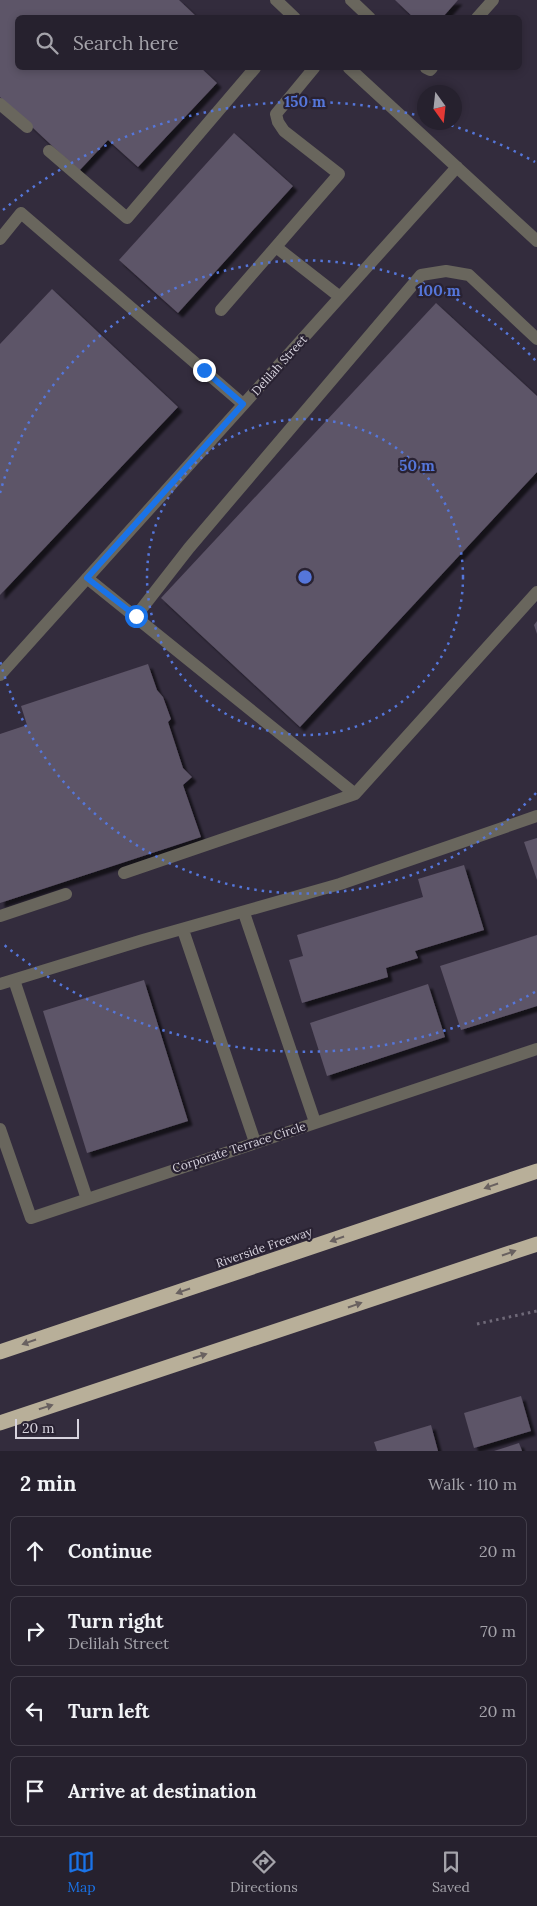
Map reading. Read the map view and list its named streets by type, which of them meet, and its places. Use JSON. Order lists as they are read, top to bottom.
{
  "streets": {
    "highway": ["Riverside Freeway"],
    "street": ["Delilah Street", "Corporate Terrace Circle"]
  },
  "scale_bar": "20 m",
  "north": "bottom",
  "page": {
    "search": "Search here",
    "scale": "20 m",
    "heading": ["2 min", "Walk · 110 m"],
    "list": [
      ["Continue", "20 m"],
      ["Turn right", "Delilah Street", "70 m"],
      ["Turn left", "20 m"],
      "Arrive at destination"
    ],
    "nav": ["Map", "Directions", "Saved"]
  },
  "rings": ["150 m", "100 m", "50 m"]
}
